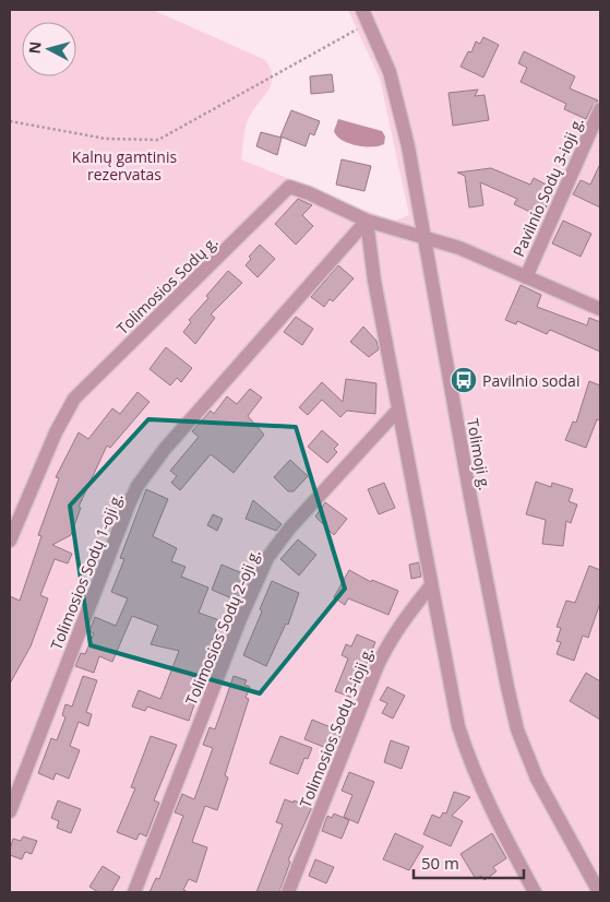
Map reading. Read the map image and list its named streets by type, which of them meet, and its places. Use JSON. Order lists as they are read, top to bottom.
{
  "streets": {
    "street": [
      "Pavilnio Sodų 3-ioji g.",
      "Tolimosios Sodų g.",
      "Tolimoji g.",
      "Tolimosios Sodų 1-oji g.",
      "Tolimosios Sodų 2-oji g.",
      "Tolimosios Sodų 3-ioji g."
    ]
  },
  "crossings": [
    ["Pavilnio Sodų 3-ioji g.", "Tolimosios Sodų g."],
    ["Tolimosios Sodų g.", "Tolimoji g."],
    ["Tolimosios Sodų g.", "Tolimosios Sodų 1-oji g."]
  ],
  "parks": ["Kalnų gamtinis rezervatas"],
  "places": {
    "bus stop": ["Pavilnio sodai"]
  },
  "scale_bar": "50 m",
  "north": "left"
}
